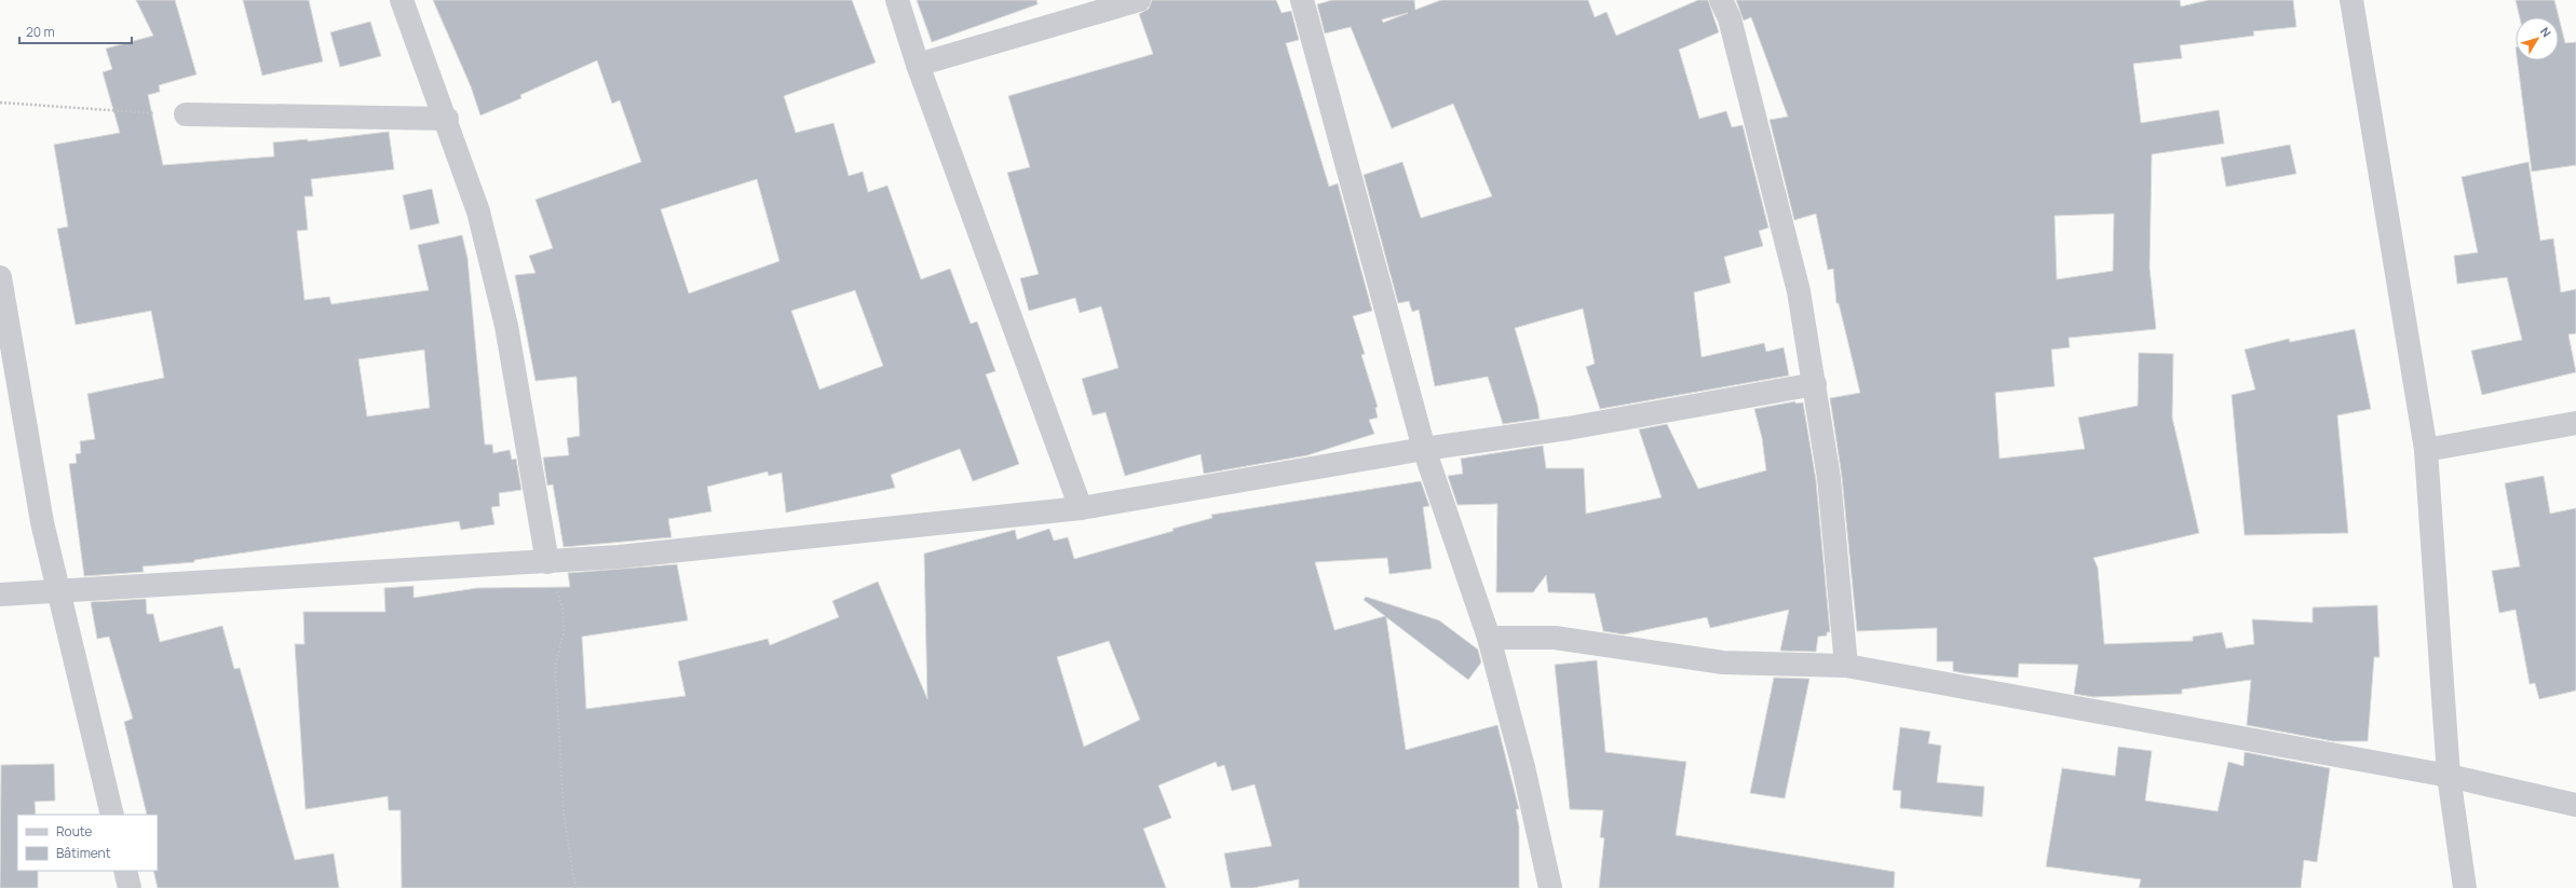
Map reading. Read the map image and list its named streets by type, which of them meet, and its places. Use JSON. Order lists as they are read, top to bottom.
{
  "legend": ["Route", "Bâtiment"],
  "scale_bar": "20 m",
  "north": "top right"
}
